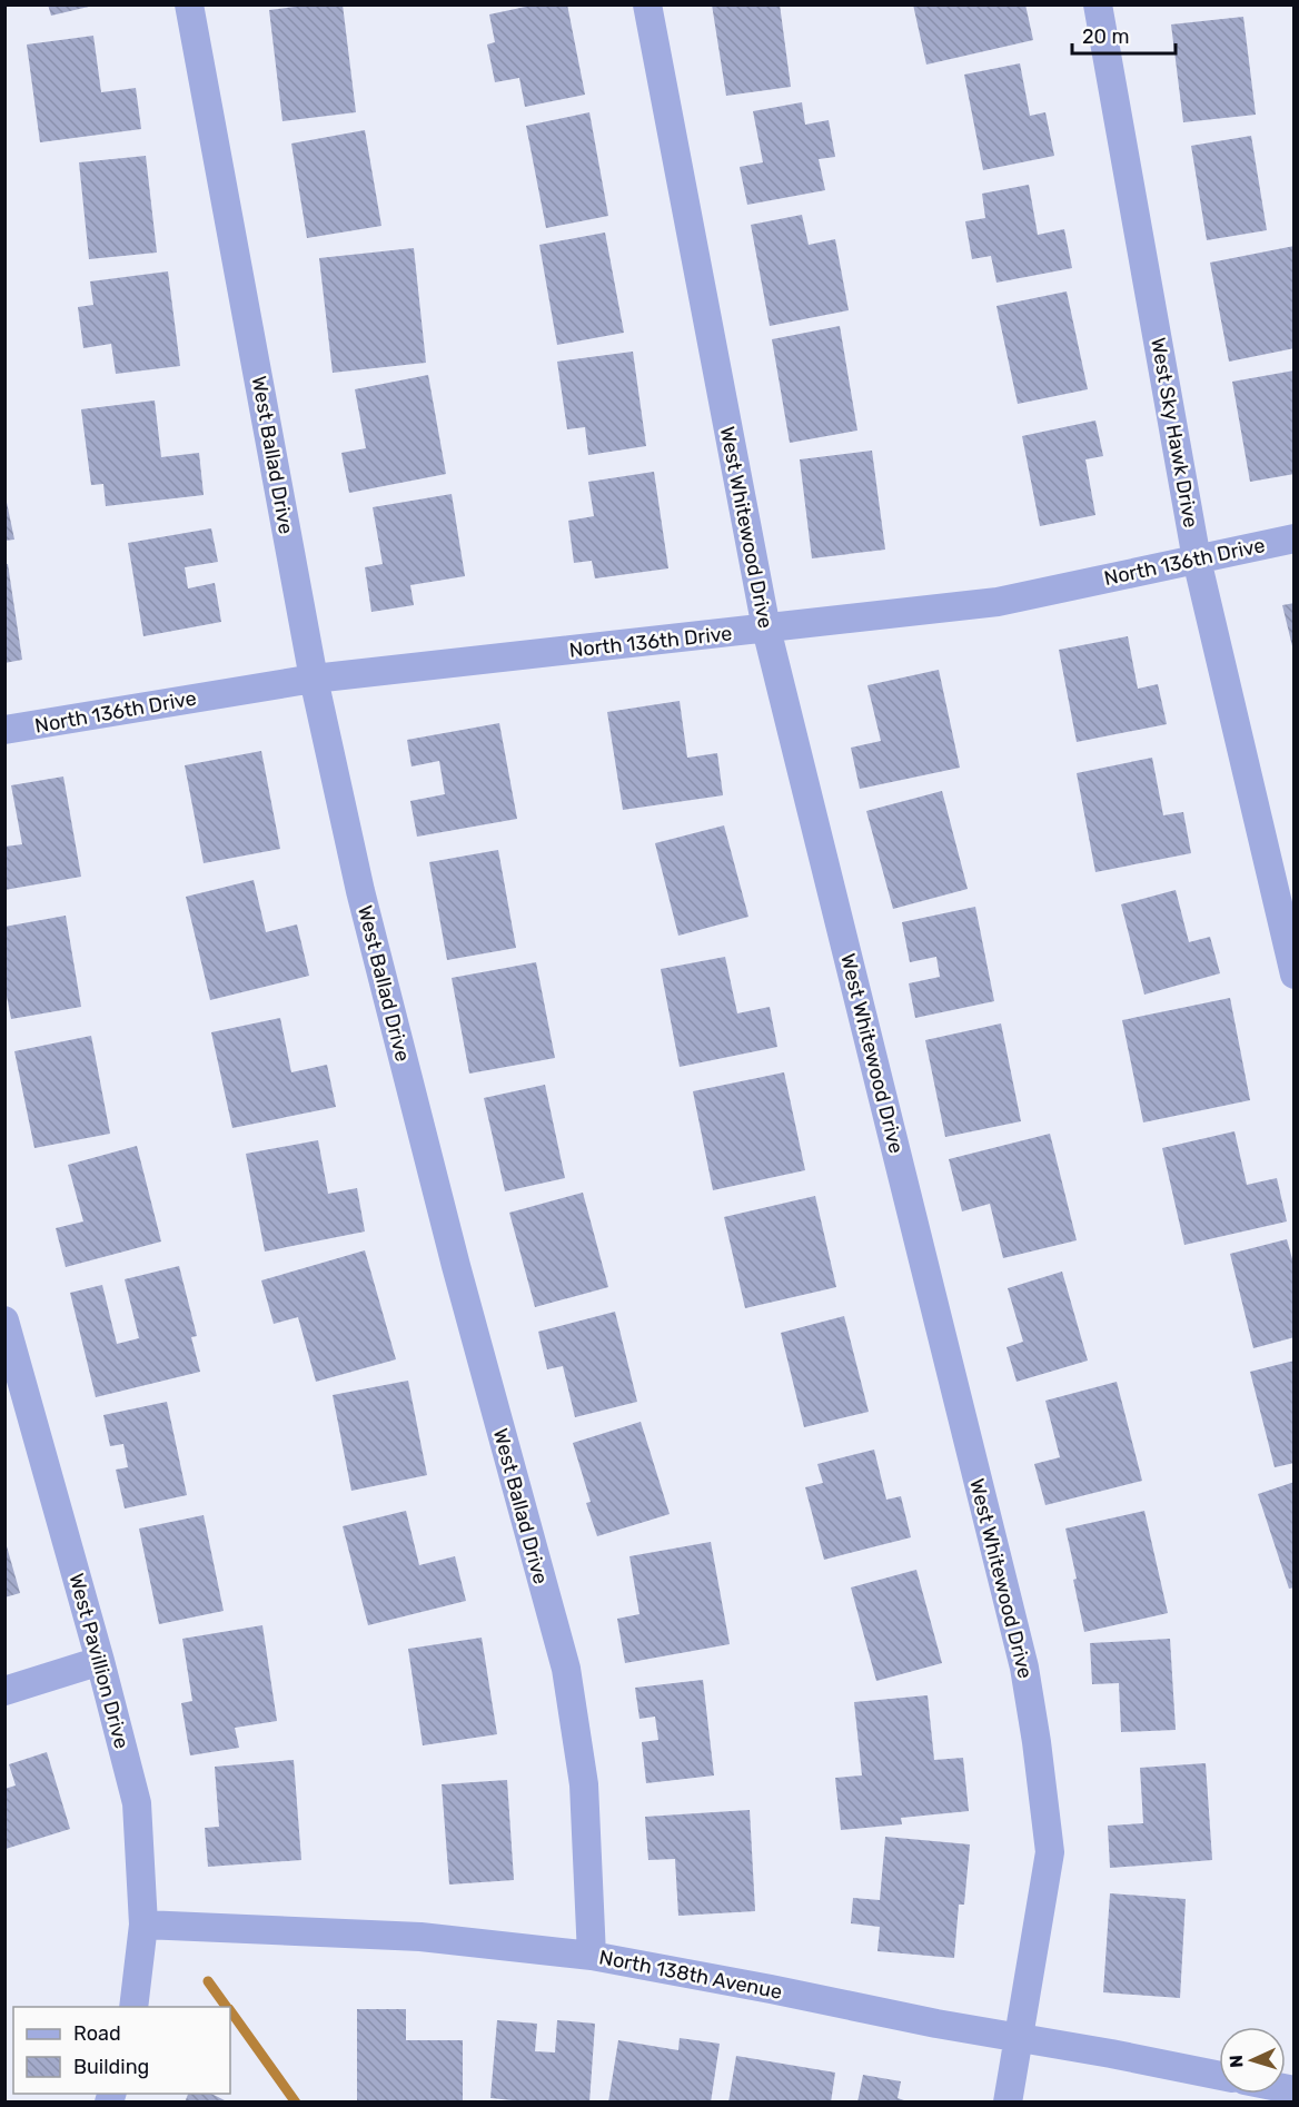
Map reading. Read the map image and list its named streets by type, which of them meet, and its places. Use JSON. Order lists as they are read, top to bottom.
{
  "streets": {
    "street": [
      "West Sky Hawk Drive",
      "West Ballad Drive",
      "West Whitewood Drive",
      "North 136th Drive",
      "West Pavillion Drive",
      "North 138th Avenue"
    ]
  },
  "crossings": [
    ["West Sky Hawk Drive", "North 136th Drive"],
    ["West Ballad Drive", "North 136th Drive"],
    ["West Ballad Drive", "North 138th Avenue"],
    ["West Whitewood Drive", "North 136th Drive"],
    ["West Whitewood Drive", "North 138th Avenue"],
    ["West Pavillion Drive", "North 138th Avenue"]
  ],
  "legend": ["Road", "Building"],
  "scale_bar": "20 m",
  "north": "left"
}
